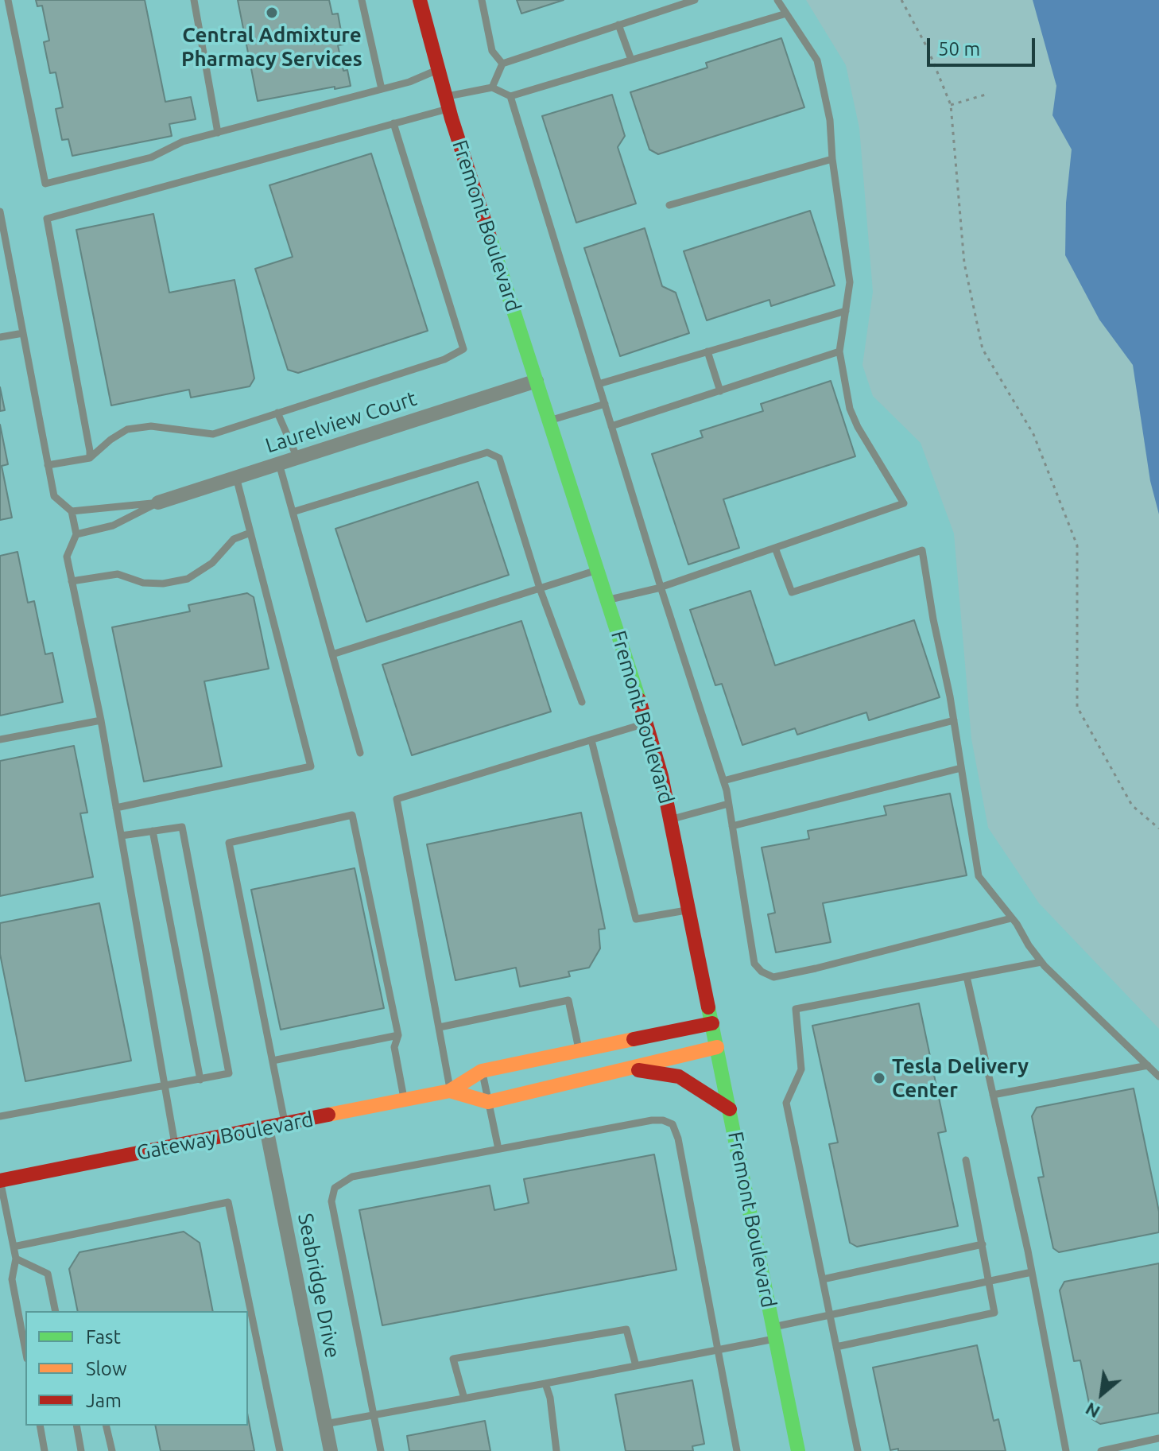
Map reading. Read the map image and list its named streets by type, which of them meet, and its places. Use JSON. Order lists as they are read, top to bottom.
{
  "streets": {
    "main road": ["Fremont Boulevard", "Gateway Boulevard"],
    "street": ["Laurelview Court", "Seabridge Drive"]
  },
  "crossings": [
    ["Fremont Boulevard", "Laurelview Court"],
    ["Fremont Boulevard", "Gateway Boulevard"],
    ["Gateway Boulevard", "Seabridge Drive"]
  ],
  "places": ["Central Admixture Pharmacy Services", "Tesla Delivery Center"],
  "legend": ["Fast", "Slow", "Jam"],
  "scale_bar": "50 m",
  "north": "bottom left"
}
